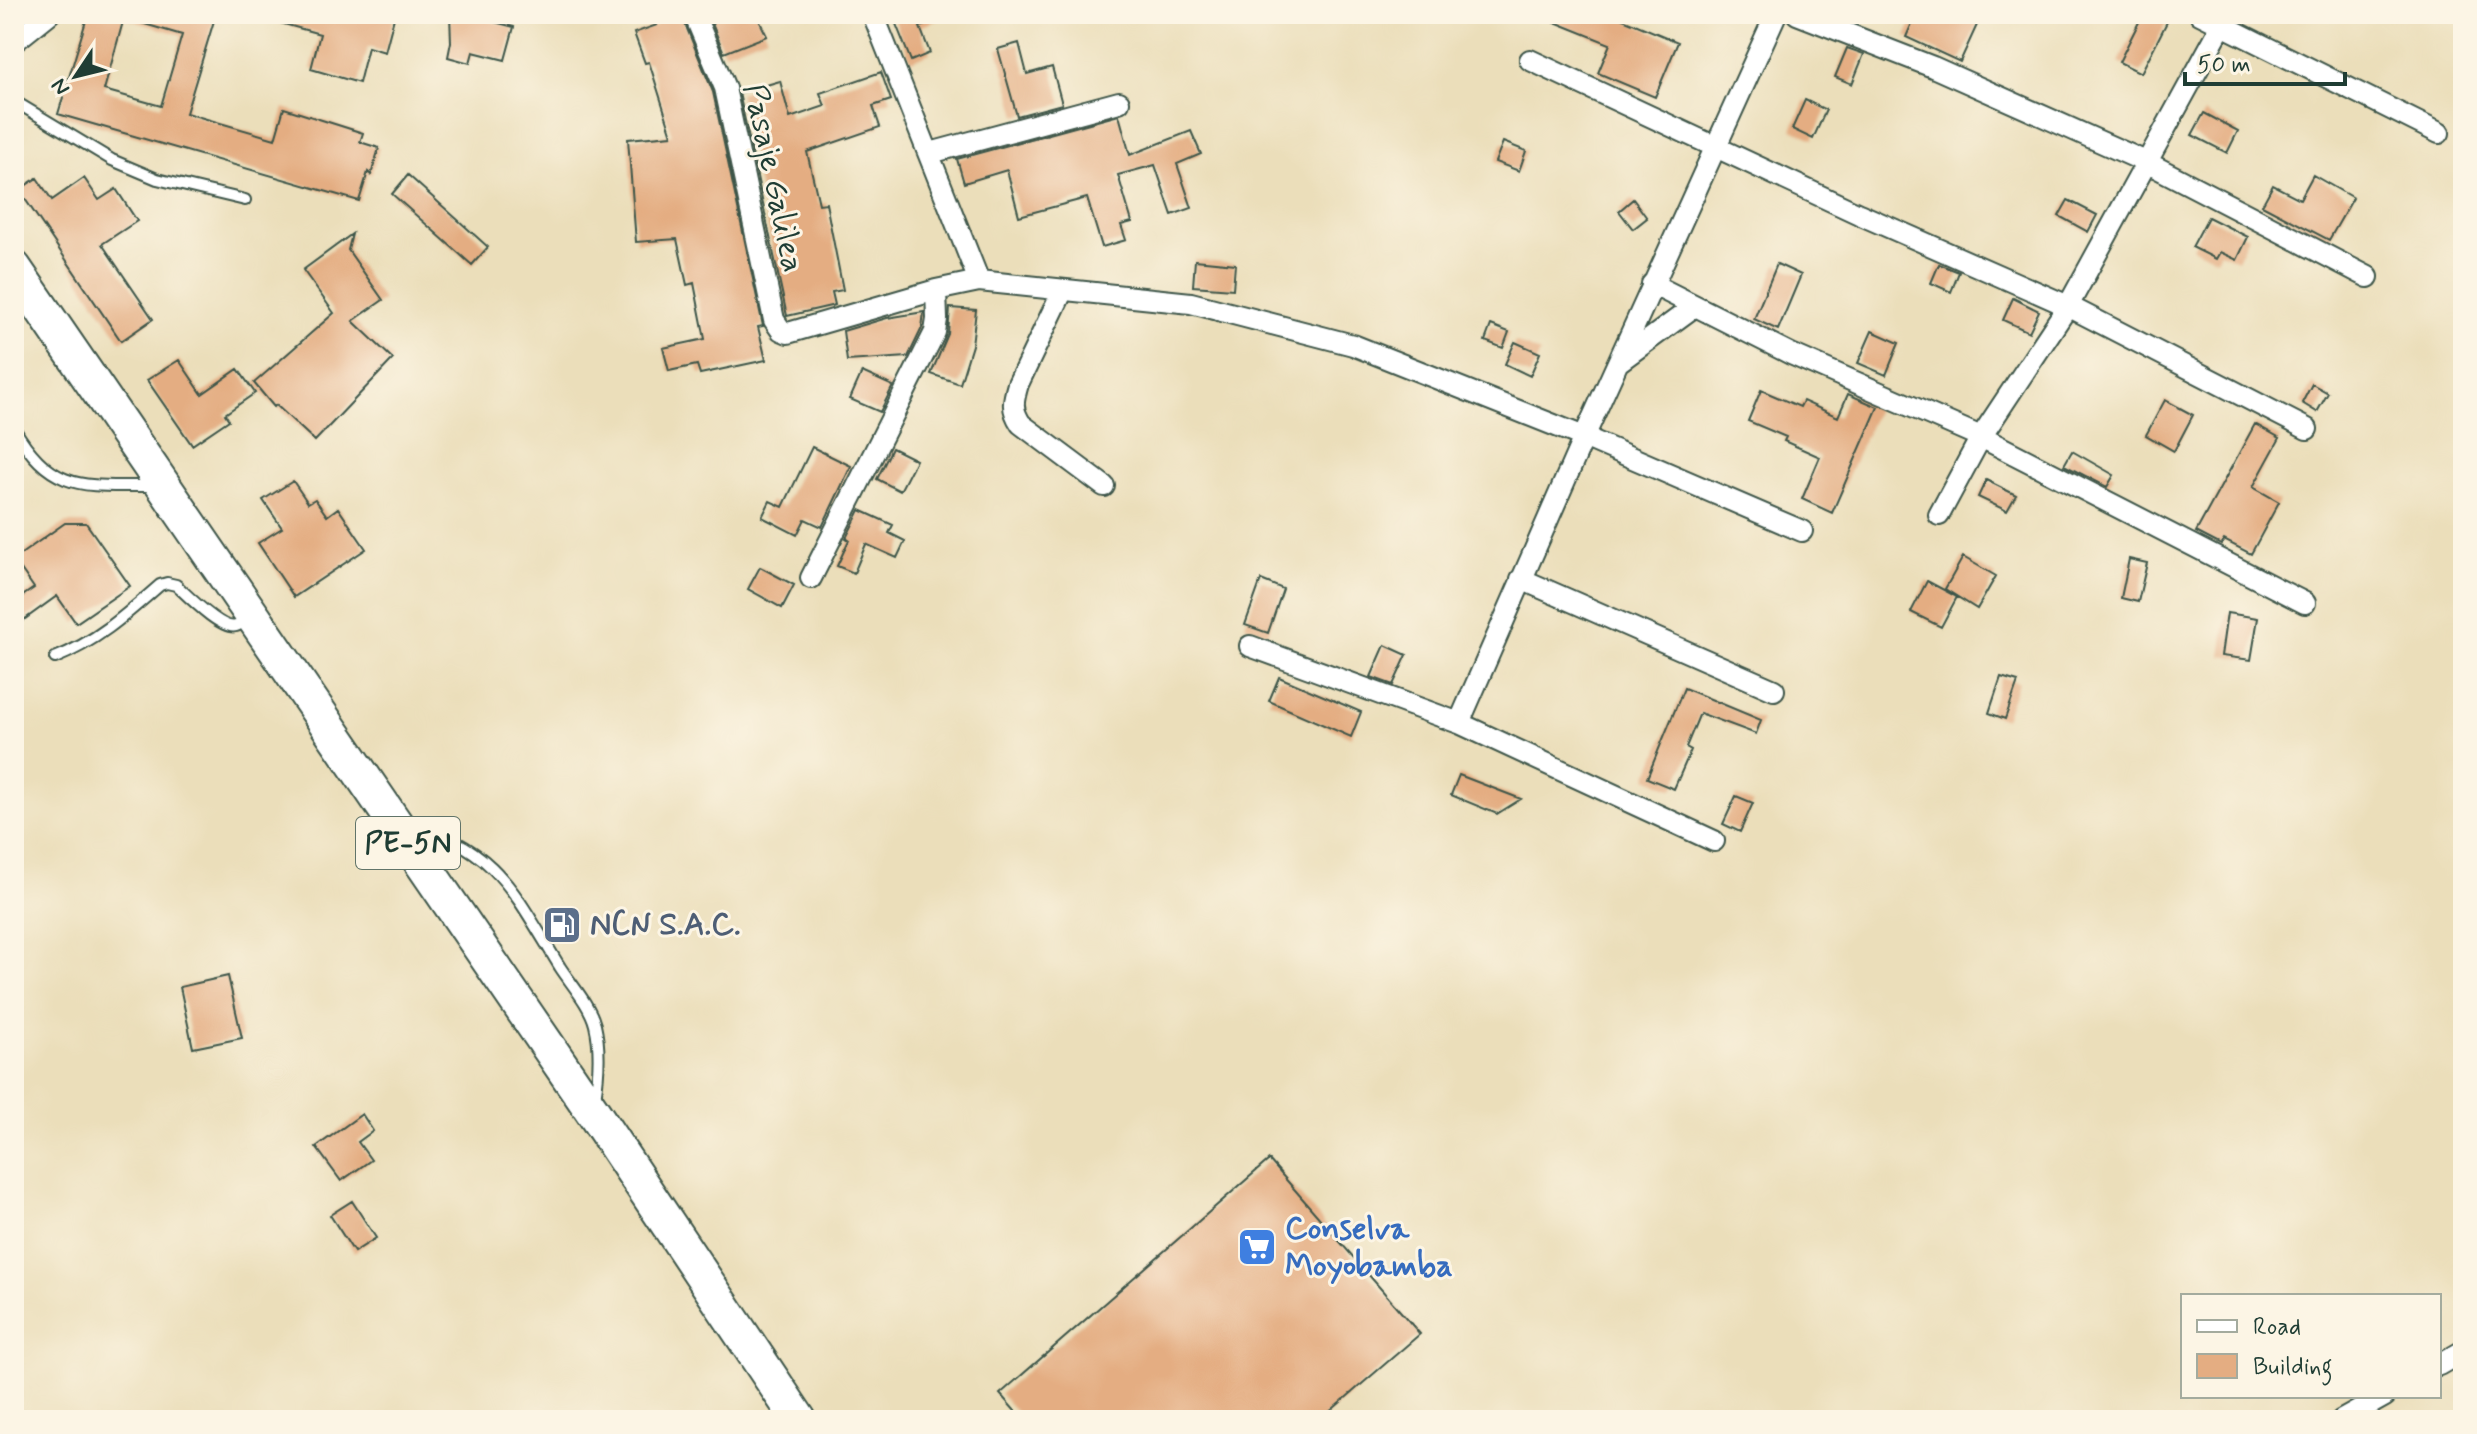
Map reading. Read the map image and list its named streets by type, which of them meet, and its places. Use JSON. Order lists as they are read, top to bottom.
{
  "streets": {
    "highway": ["PE-5N"],
    "street": ["Pasaje Galilea"]
  },
  "places": {
    "fuel station": ["NCN S.A.C."],
    "supermarket": ["Conselva Moyobamba"]
  },
  "legend": ["Road", "Building"],
  "scale_bar": "50 m",
  "north": "bottom left"
}
